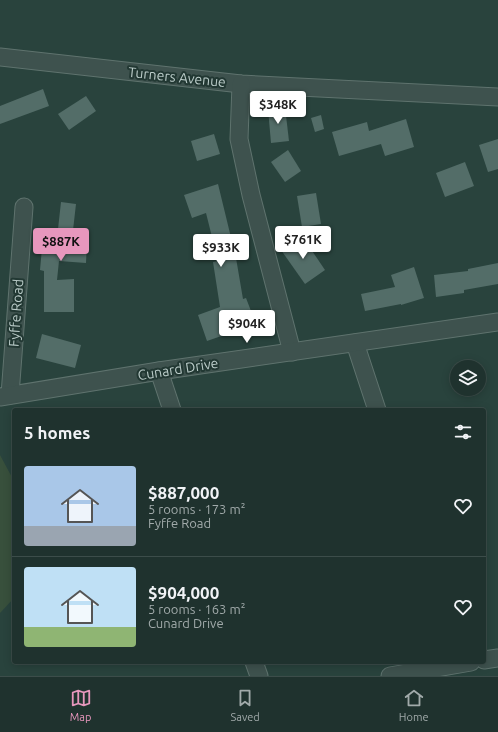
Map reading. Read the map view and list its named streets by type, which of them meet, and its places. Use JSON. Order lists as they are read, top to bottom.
{
  "streets": {
    "street": ["Turners Avenue", "Fyffe Road", "Cunard Drive"]
  },
  "crossings": [
    ["Fyffe Road", "Cunard Drive"]
  ],
  "page": {
    "price": [
      "$348K",
      "$761K",
      "$887K",
      "$933K",
      "$904K"
    ],
    "heading": "5 homes",
    "list": [
      {
        "name": "$887,000",
        "note": "5 rooms · 173 m² · Fyffe Road"
      },
      {
        "name": "$904,000",
        "note": "5 rooms · 163 m² · Cunard Drive"
      }
    ],
    "tabs": ["Map", "Saved", "Home"]
  }
}
